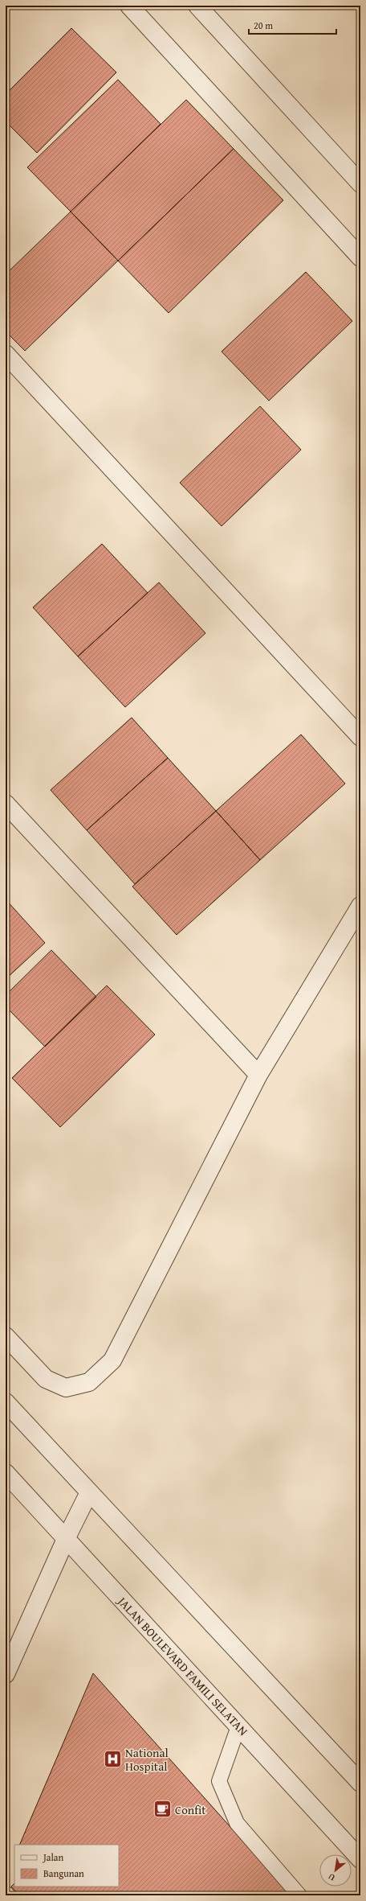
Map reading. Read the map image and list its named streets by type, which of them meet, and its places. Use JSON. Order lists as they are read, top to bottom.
{
  "streets": {
    "street": ["JALAN BOULEVARD FAMILI SELATAN"]
  },
  "places": {
    "hospital": ["National Hospital"],
    "cafe": ["Confit"]
  },
  "legend": ["Jalan", "Bangunan"],
  "scale_bar": "20 m",
  "north": "bottom left"
}
